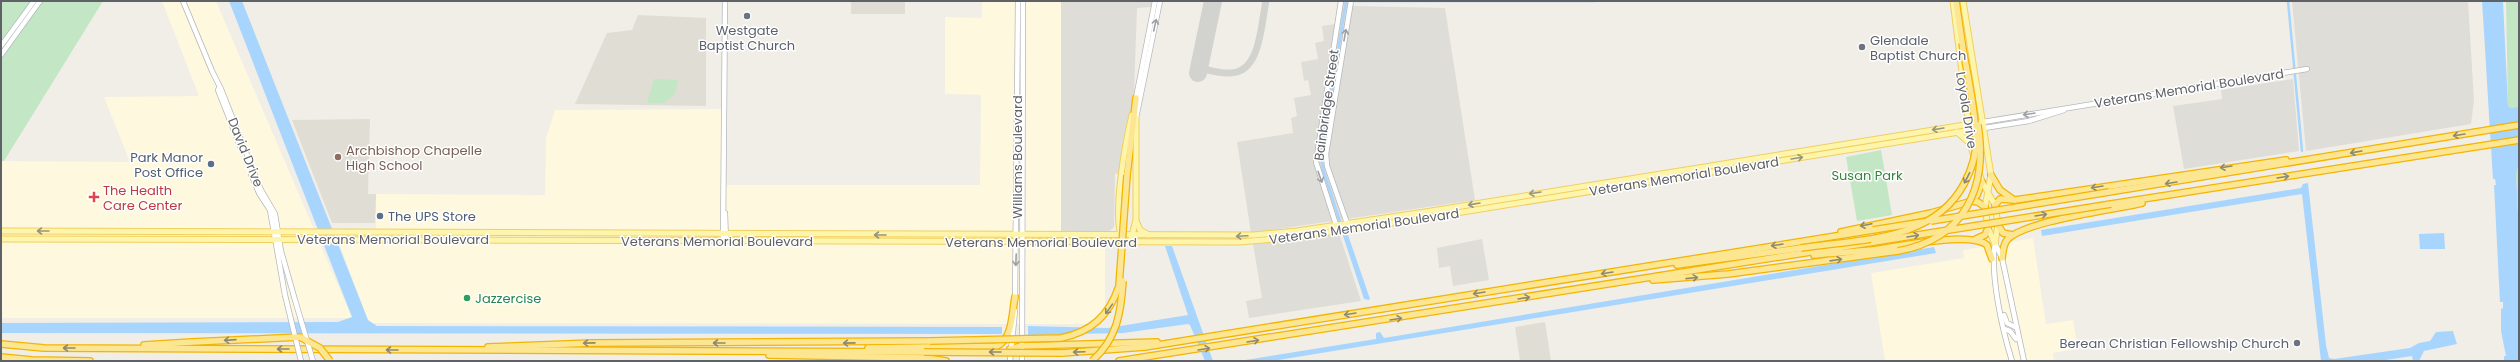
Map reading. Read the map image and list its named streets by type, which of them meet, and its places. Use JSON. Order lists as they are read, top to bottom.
{
  "streets": {
    "main road": [
      "Veterans Memorial Boulevard",
      "Bainbridge Street",
      "Loyola Drive",
      "David Drive",
      "Williams Boulevard"
    ]
  },
  "crossings": [
    ["Veterans Memorial Boulevard", "Bainbridge Street"],
    ["Veterans Memorial Boulevard", "Loyola Drive"],
    ["Veterans Memorial Boulevard", "David Drive"],
    ["Veterans Memorial Boulevard", "Williams Boulevard"]
  ],
  "parks": ["Susan Park"],
  "places": {
    "other": [
      "Westgate Baptist Church",
      "Glendale Baptist Church",
      "Archbishop Chapelle High School",
      "Park Manor Post Office",
      "The UPS Store",
      "Jazzercise",
      "Berean Christian Fellowship Church"
    ],
    "health": ["The Health Care Center"]
  }
}
